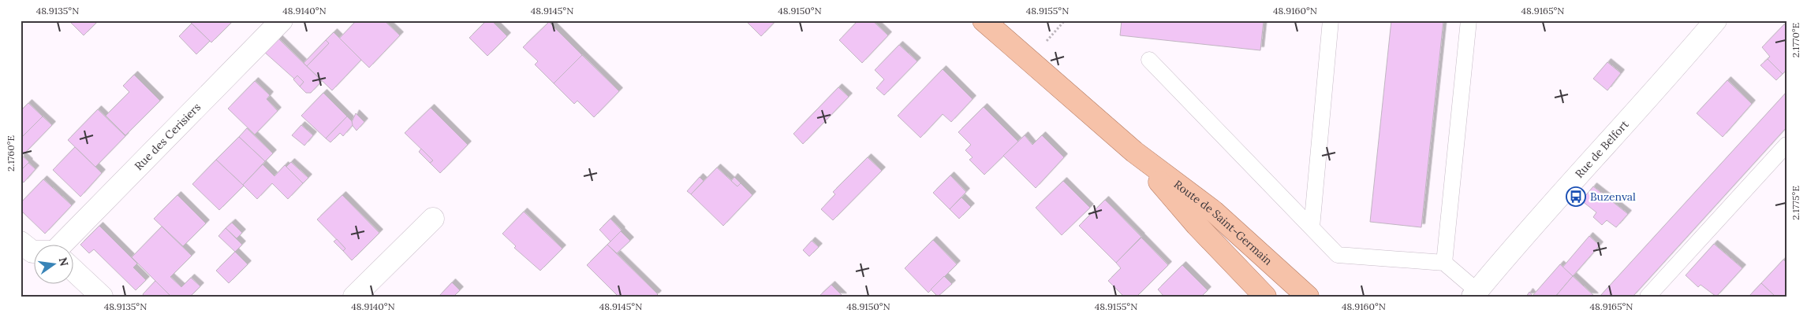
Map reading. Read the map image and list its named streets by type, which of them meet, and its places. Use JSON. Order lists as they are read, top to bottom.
{
  "streets": {
    "main road": ["Route de Saint-Germain"],
    "street": ["Rue des Cerisiers", "Rue de Belfort"]
  },
  "places": {
    "bus stop": ["Buzenval"]
  },
  "north": "right",
  "coordinates": [
    "48.9135°N",
    "48.9140°N",
    "48.9145°N",
    "48.9150°N",
    "48.9155°N",
    "48.9160°N",
    "48.9165°N",
    "2.1770°E",
    "2.1760°E",
    "2.1775°E"
  ]
}
